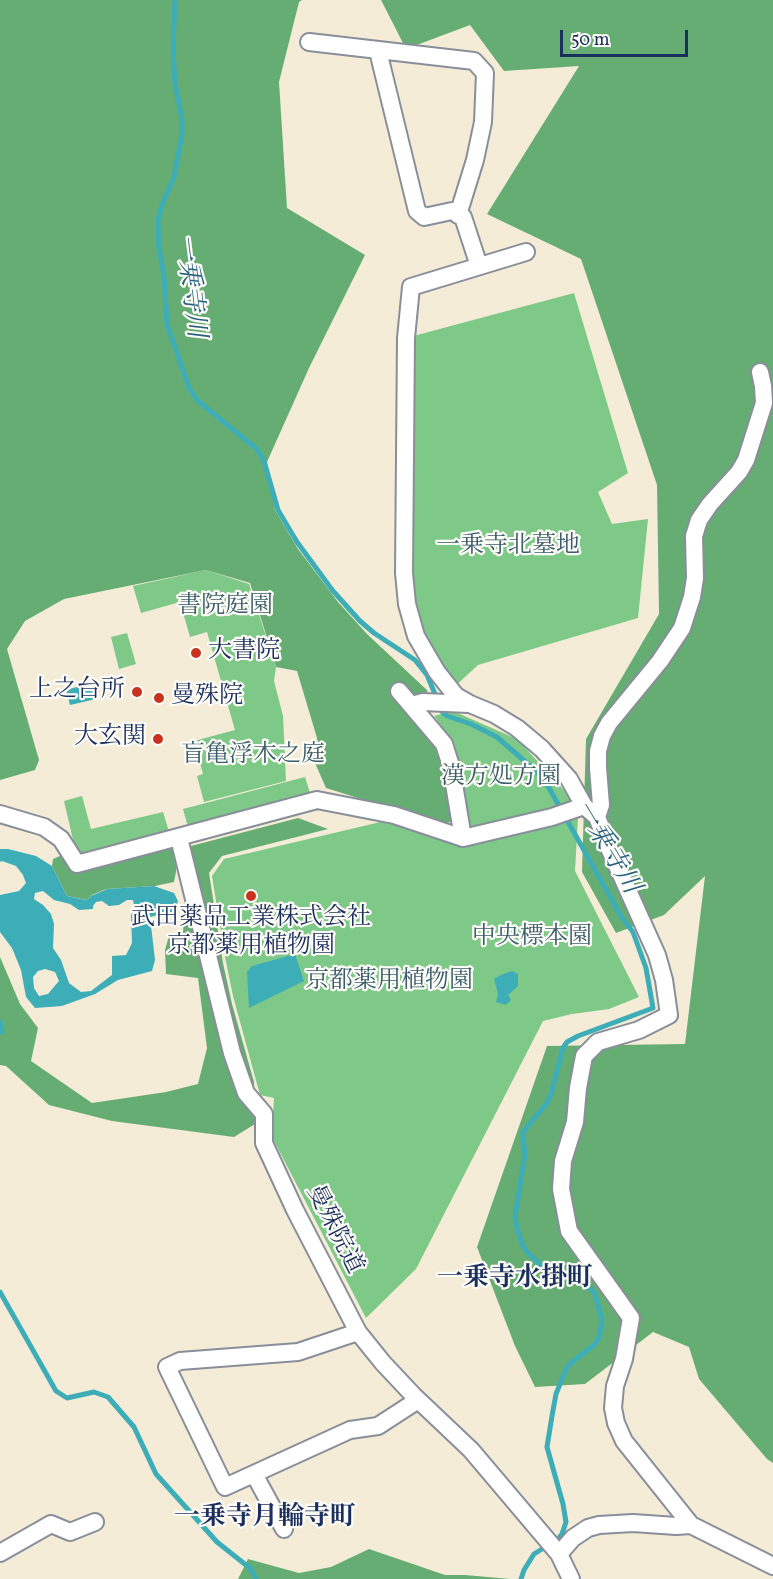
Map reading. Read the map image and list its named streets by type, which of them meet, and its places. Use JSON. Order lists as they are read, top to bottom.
{
  "streets": {
    "street": ["曼殊院道"]
  },
  "districts": ["一乗寺水掛町", "一乗寺月輪寺町"],
  "water": ["一乗寺川"],
  "parks": [
    "一乗寺北墓地",
    "書院庭園",
    "盲亀浮木之庭",
    "漢方処方園",
    "中央標本園",
    "京都薬用植物園"
  ],
  "places": [
    "大書院",
    "上之台所",
    "曼殊院",
    "大玄関",
    "武田薬品工業株式会社 京都薬用植物園"
  ],
  "scale_bar": "50 m"
}
